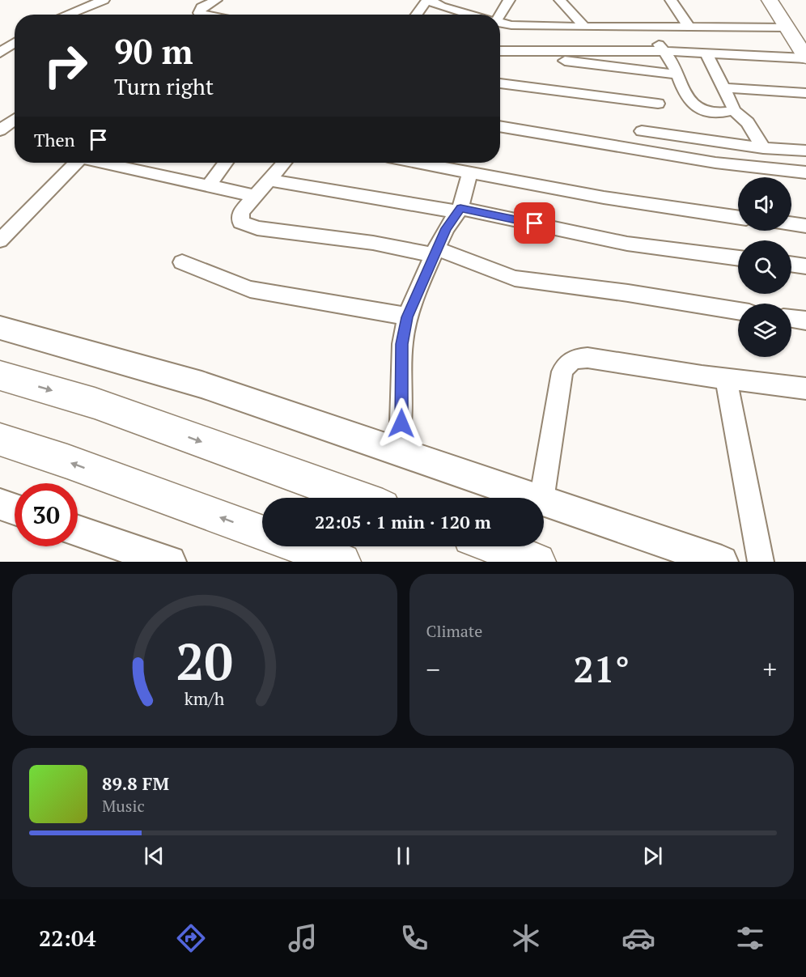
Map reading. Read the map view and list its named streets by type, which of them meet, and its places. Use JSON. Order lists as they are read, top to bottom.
{
  "page": {
    "turn": ["90 m", "Turn right"],
    "then": "Then",
    "limit": "30",
    "trip": "22:05 · 1 min · 120 m",
    "tile": "Climate",
    "heat": ["−", "21°", "+"],
    "song": ["89.8 FM", "Music"],
    "tabs": "22:04",
    "gauge": ["20", "km/h"]
  }
}
